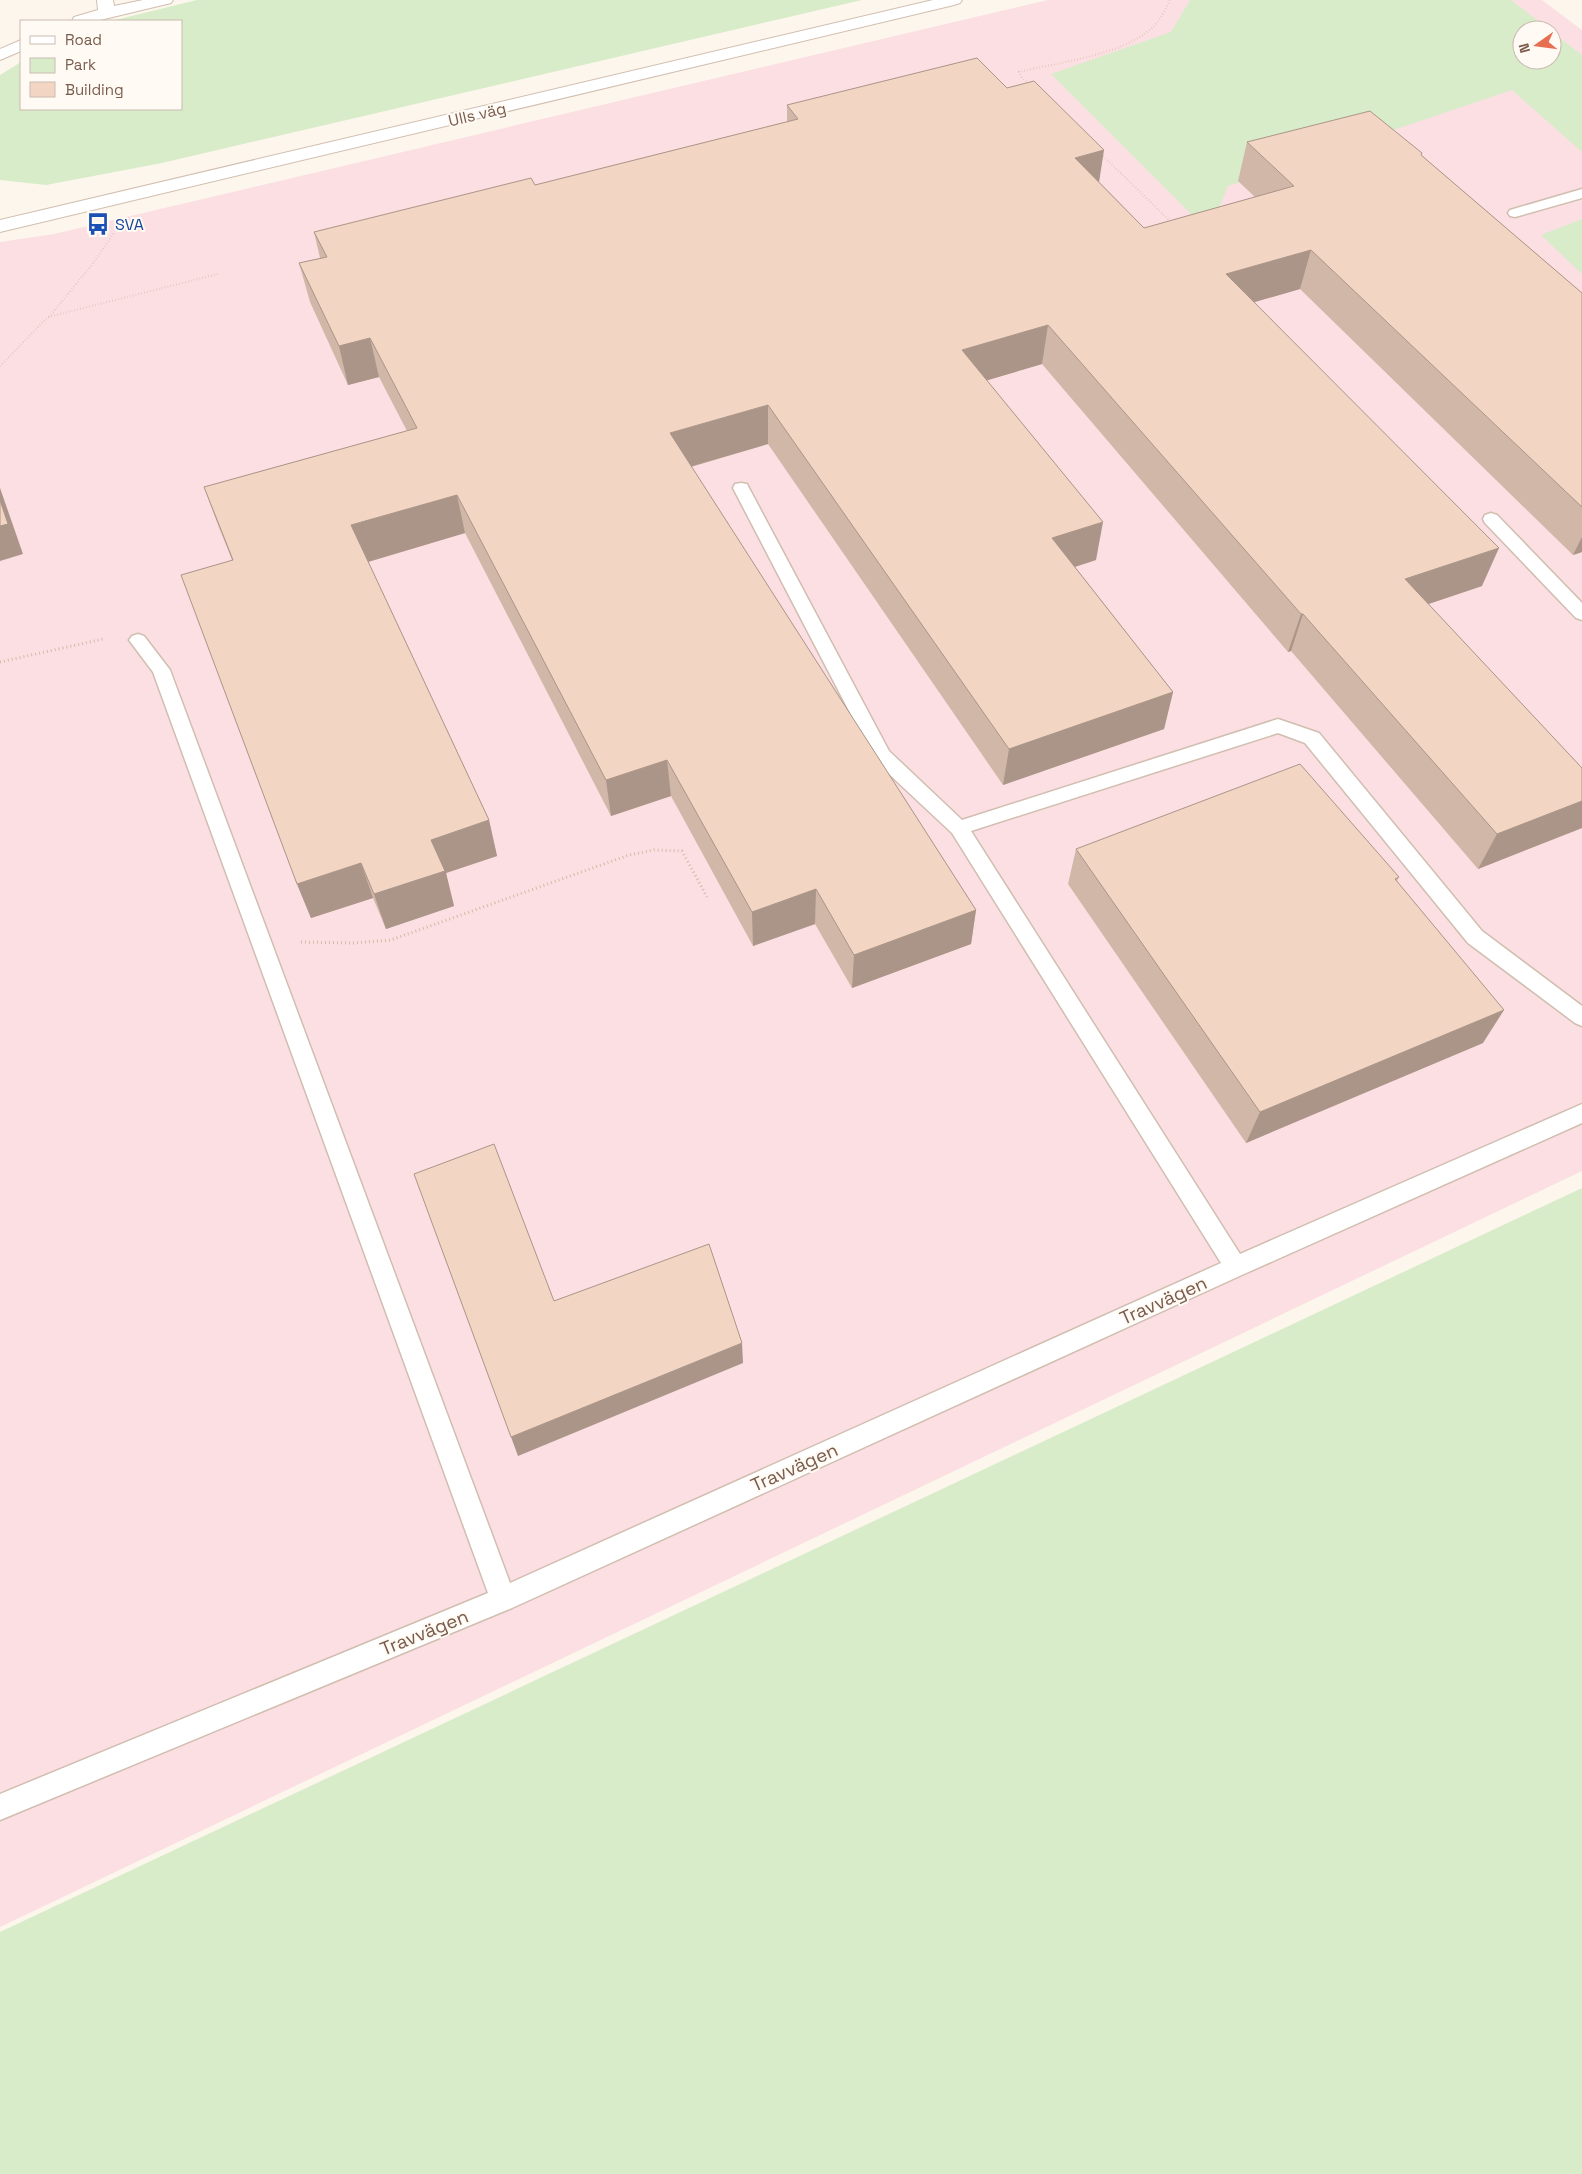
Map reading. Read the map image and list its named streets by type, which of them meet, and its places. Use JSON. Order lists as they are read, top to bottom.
{
  "streets": {
    "street": ["Ulls väg"],
    "lane": ["Travvägen"]
  },
  "places": {
    "bus stop": ["SVA"]
  },
  "legend": ["Road", "Park", "Building"],
  "north": "left"
}
